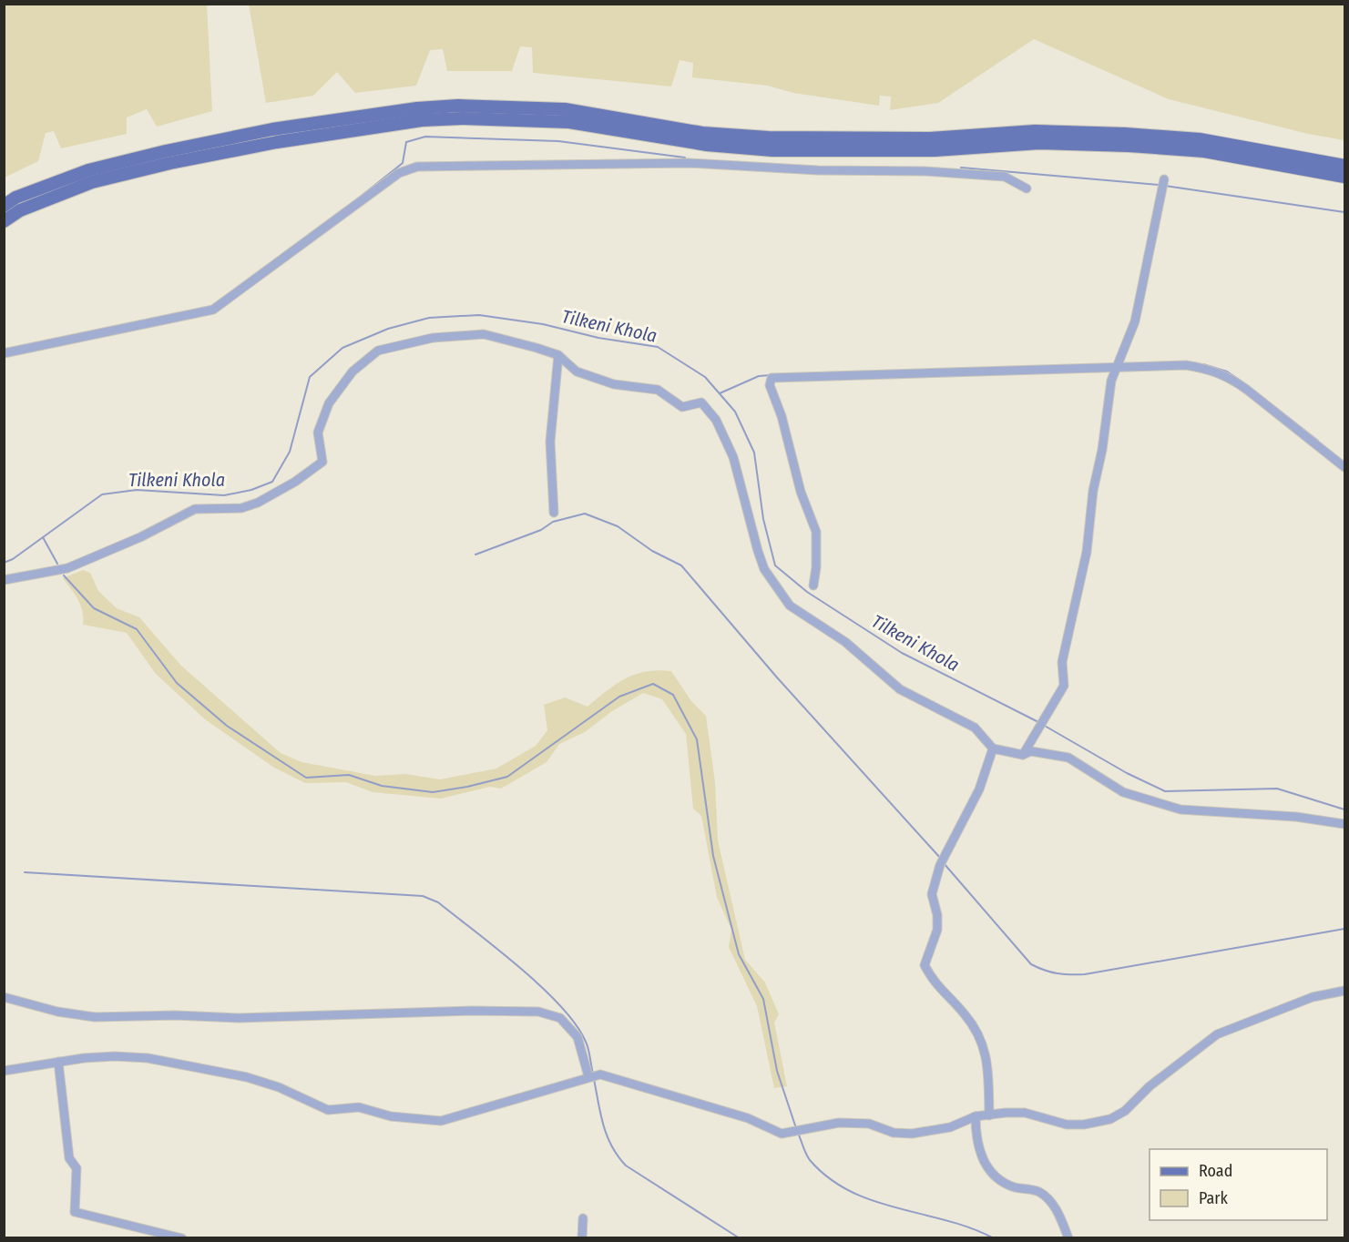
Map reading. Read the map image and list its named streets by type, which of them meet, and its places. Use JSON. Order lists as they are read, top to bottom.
{
  "water": ["Tilkeni Khola"],
  "legend": ["Road", "Park"]
}
